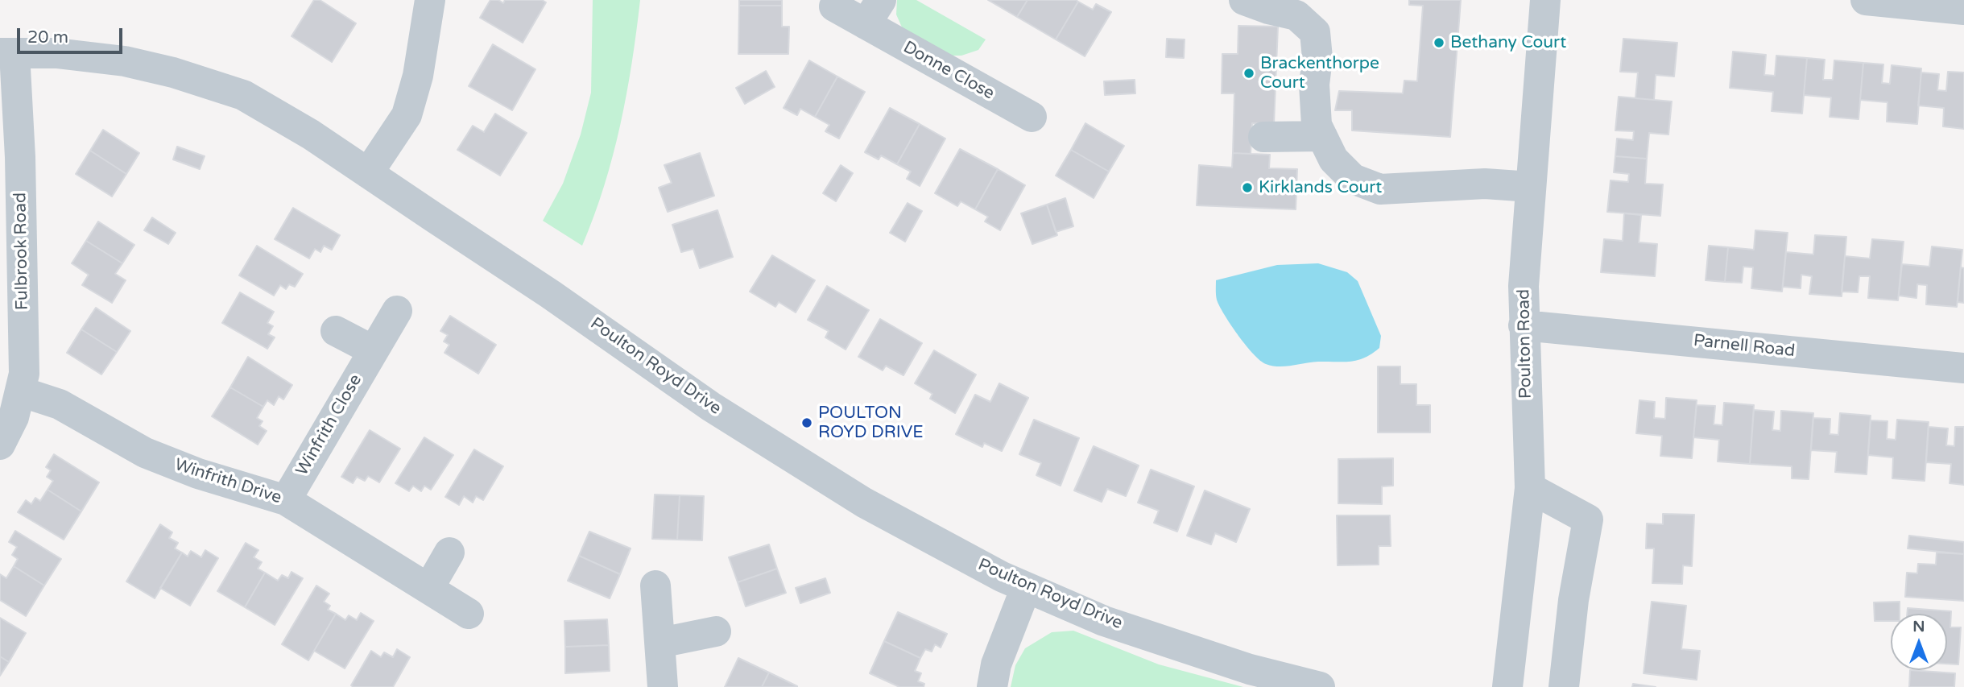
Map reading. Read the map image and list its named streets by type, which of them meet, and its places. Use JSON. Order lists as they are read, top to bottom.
{
  "streets": {
    "street": [
      "Donne Close",
      "Fulbrook Road",
      "Poulton Road",
      "Parnell Road",
      "Poulton Royd Drive",
      "Winfrith Close",
      "Winfrith Drive"
    ]
  },
  "crossings": [
    ["Fulbrook Road", "Poulton Royd Drive"],
    ["Fulbrook Road", "Winfrith Drive"],
    ["Poulton Road", "Parnell Road"],
    ["Winfrith Close", "Winfrith Drive"]
  ],
  "places": [
    "Bethany Court",
    "Brackenthorpe Court",
    "Kirklands Court",
    "POULTON ROYD DRIVE"
  ],
  "scale_bar": "20 m",
  "north": "top"
}
